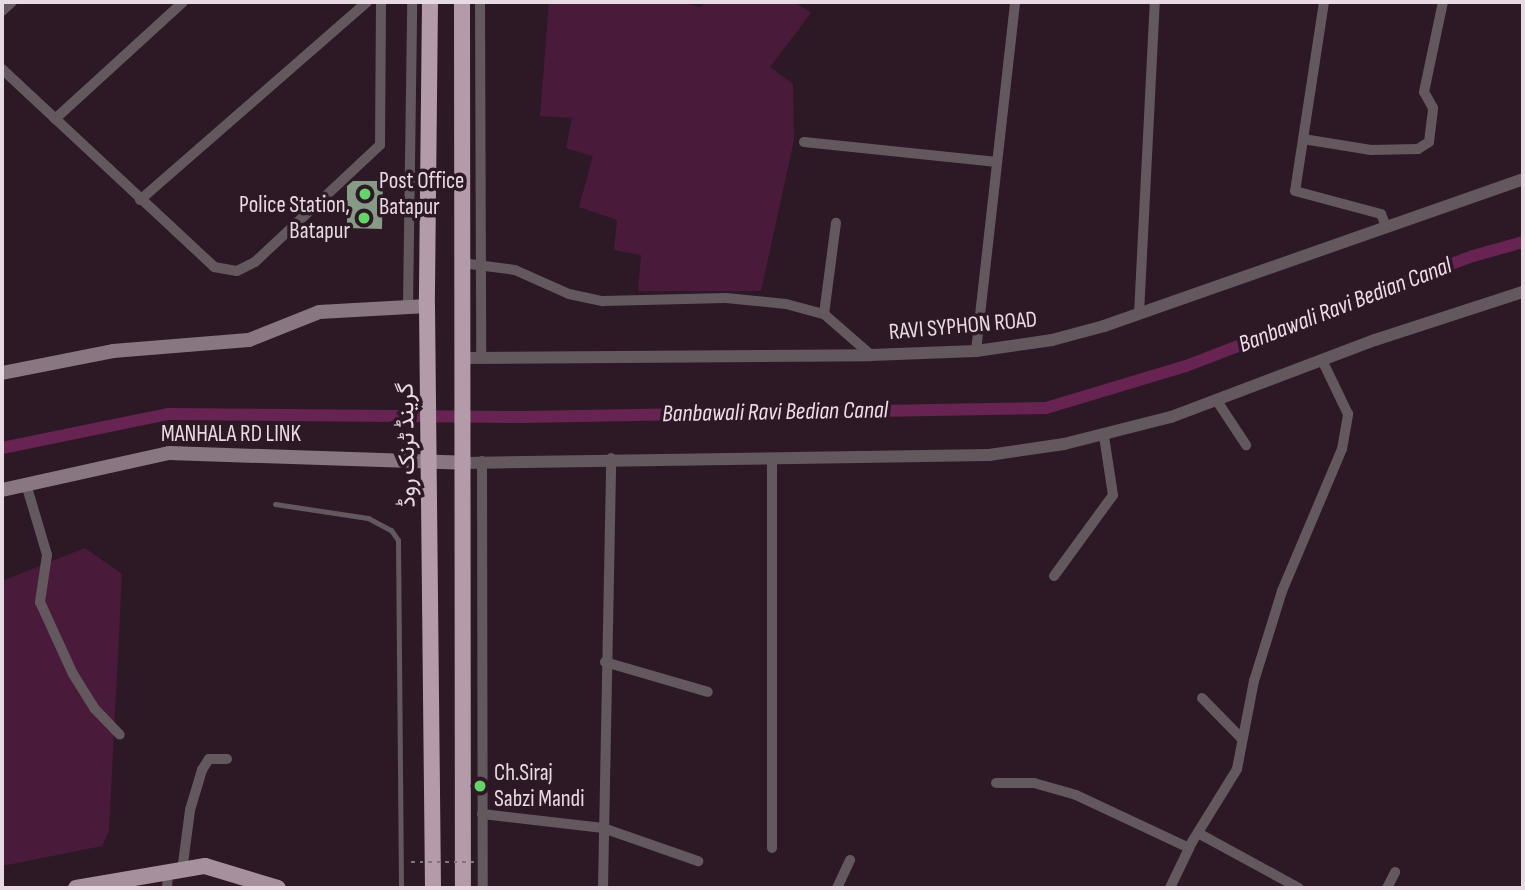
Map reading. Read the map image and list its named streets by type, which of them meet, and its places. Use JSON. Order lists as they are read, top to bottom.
{
  "streets": {
    "highway": ["گرینڈ ٹرنک روڈ"],
    "main road": ["MANHALA RD LINK"],
    "street": ["RAVI SYPHON ROAD"]
  },
  "crossings": [
    ["MANHALA RD LINK", "گرینڈ ٹرنک روڈ"]
  ],
  "water": ["Banbawali Ravi Bedian Canal"],
  "places": ["Post Office Batapur", "Police Station, Batapur", "Ch.Siraj Sabzi Mandi"]
}
